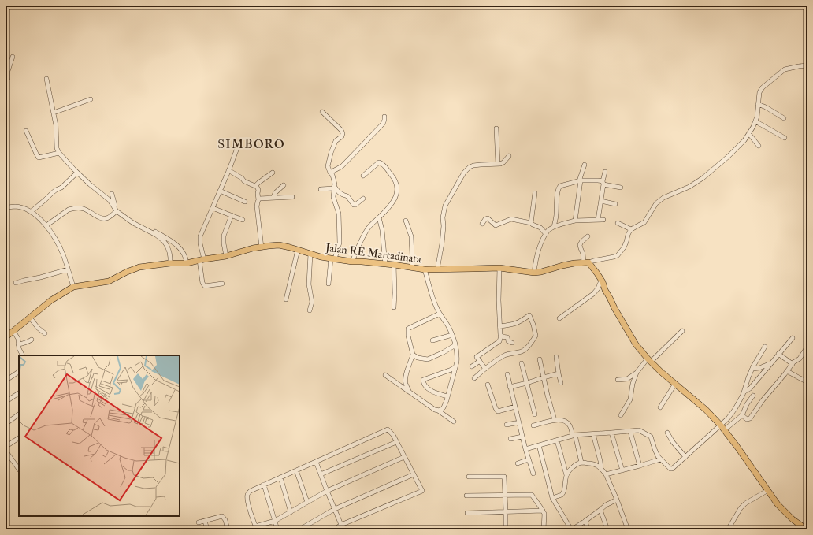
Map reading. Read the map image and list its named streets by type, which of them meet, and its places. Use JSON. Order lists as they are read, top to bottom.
{
  "streets": {
    "highway": ["Jalan RE Martadinata"]
  },
  "districts": ["SIMBORO"]
}
